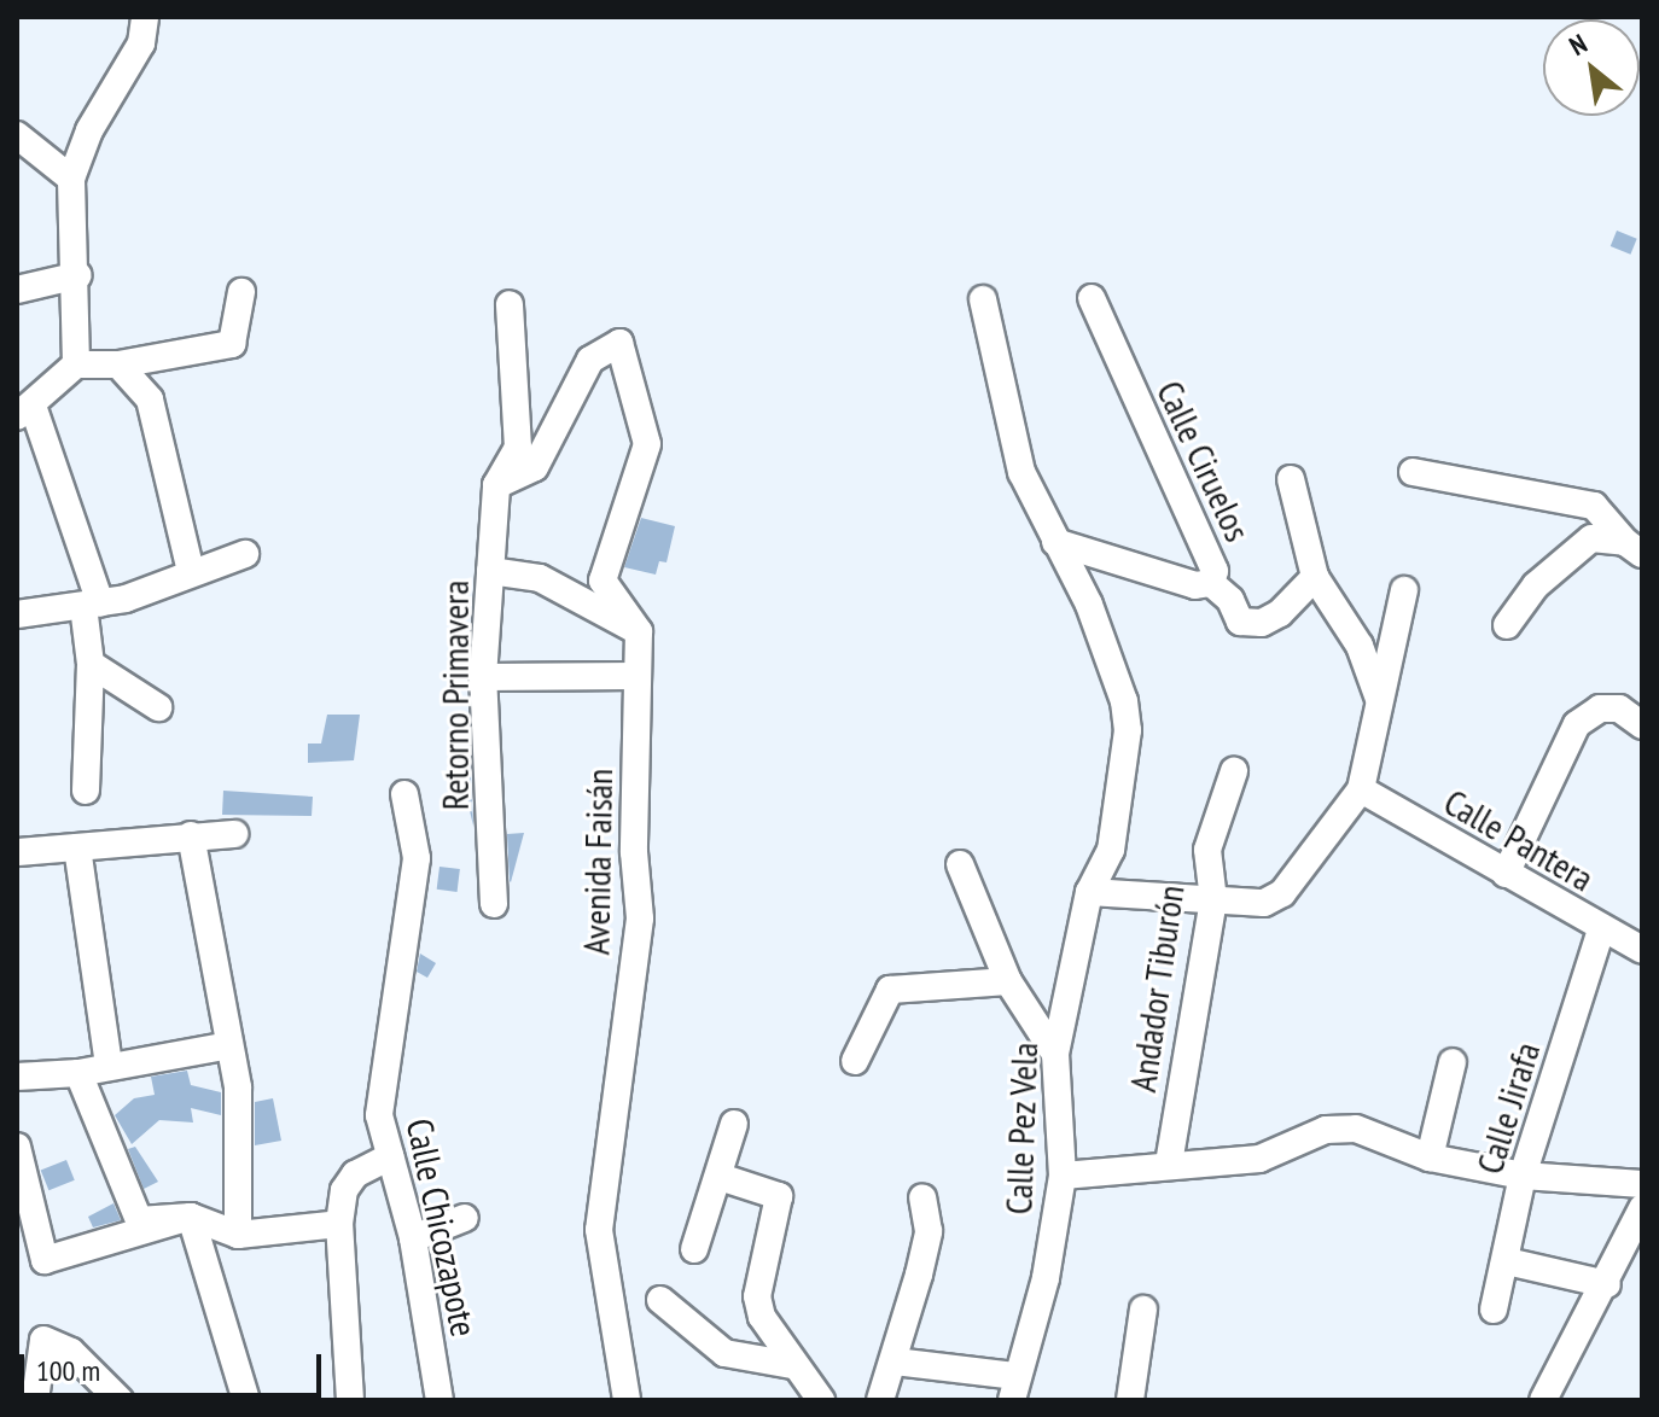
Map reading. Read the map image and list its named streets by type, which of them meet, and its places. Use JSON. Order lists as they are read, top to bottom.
{
  "streets": {
    "street": [
      "Calle Ciruelos",
      "Retorno Primavera",
      "Calle Pantera",
      "Avenida Faisán",
      "Andador Tiburón",
      "Calle Jirafa",
      "Calle Pez Vela",
      "Calle Chicozapote"
    ]
  },
  "crossings": [
    ["Calle Pantera", "Calle Jirafa"]
  ],
  "scale_bar": "100 m",
  "north": "top left"
}
